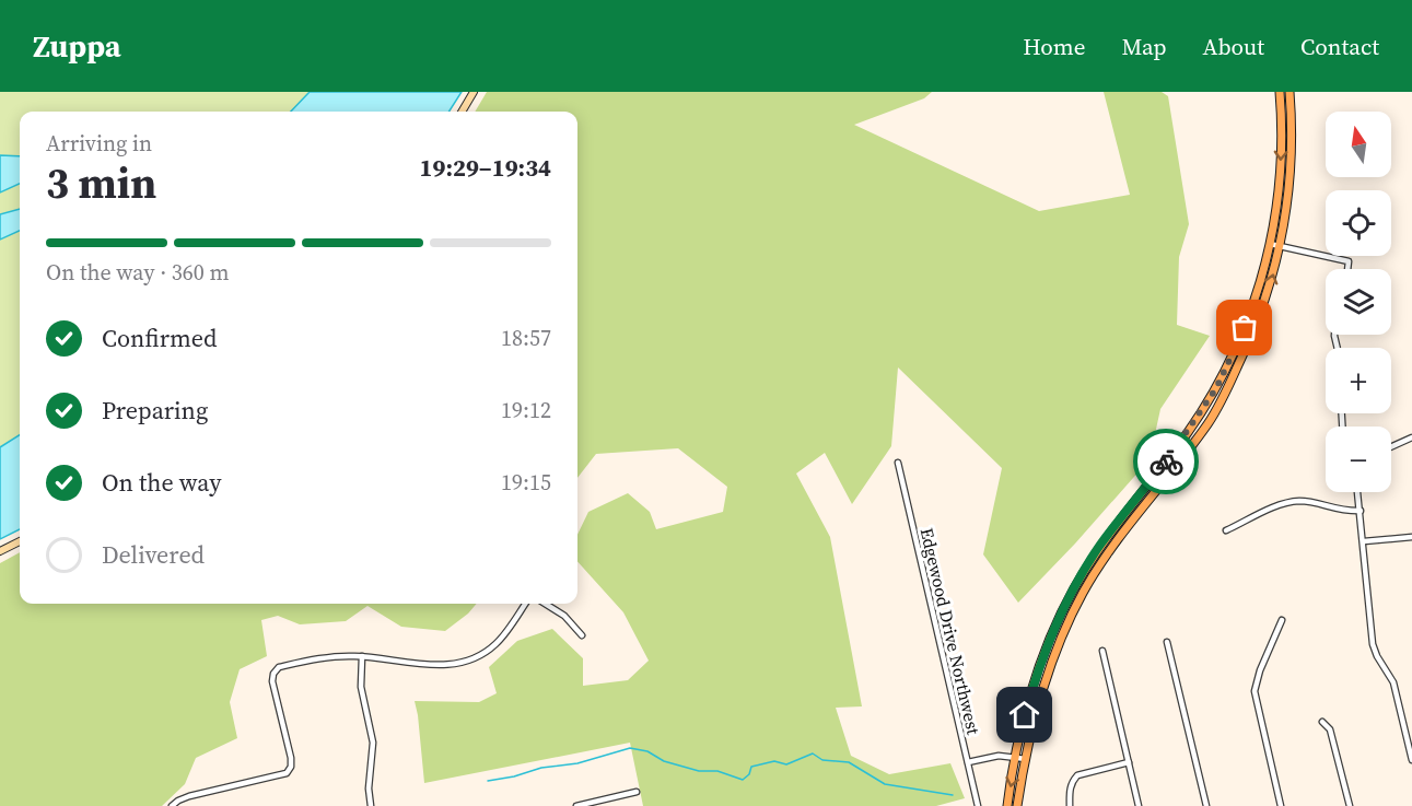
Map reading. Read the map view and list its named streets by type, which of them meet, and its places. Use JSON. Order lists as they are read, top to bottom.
{
  "streets": {
    "street": ["Edgewood Drive Northwest"]
  },
  "north": "top",
  "page": {
    "header": "Zuppa",
    "nav": [
      "Home",
      "Map",
      "About",
      "Contact"
    ],
    "map_buttons": ["+", "−"],
    "heading": ["3 min", "Arriving in", "19:29–19:34"],
    "bar": "On the way · 360 m",
    "list": [
      ["Confirmed", "18:57"],
      ["Preparing", "19:12"],
      ["On the way", "19:15"],
      "Delivered"
    ]
  }
}
